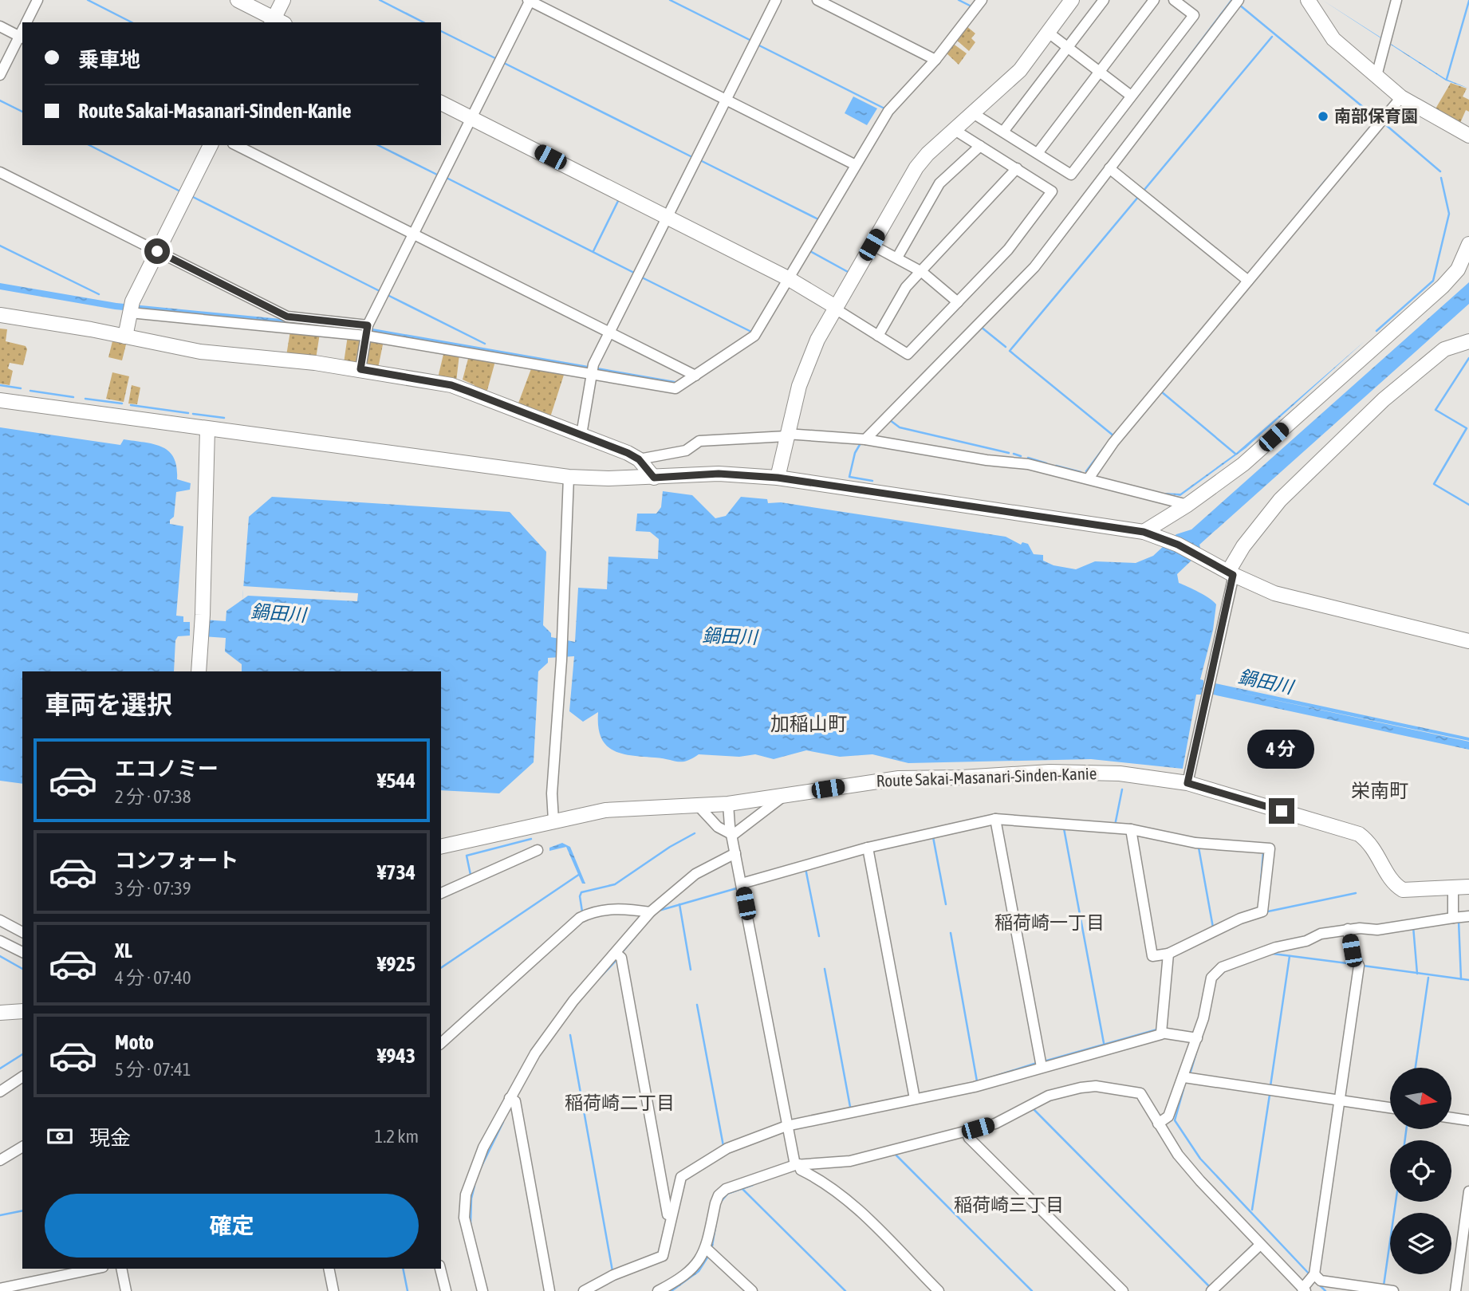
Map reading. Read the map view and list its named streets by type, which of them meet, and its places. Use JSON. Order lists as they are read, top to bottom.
{
  "streets": {
    "street": ["Route Sakai-Masanari-Sinden-Kanie"]
  },
  "districts": [
    "加稲山町",
    "栄南町",
    "稲荷崎一丁目",
    "稲荷崎二丁目",
    "稲荷崎三丁目"
  ],
  "water": ["鍋田川"],
  "places": ["南部保育園"],
  "north": "right",
  "page": {
    "banner": ["乗車地", "Route Sakai-Masanari-Sinden-Kanie"],
    "heading": "車両を選択",
    "bubble": "4 分",
    "list": [
      {
        "name": "エコノミー",
        "note": "2 分 · 07:38",
        "value": "¥544"
      },
      {
        "name": "コンフォート",
        "note": "3 分 · 07:39",
        "value": "¥734"
      },
      {
        "name": "XL",
        "note": "4 分 · 07:40",
        "value": "¥925"
      },
      {
        "name": "Moto",
        "note": "5 分 · 07:41",
        "value": "¥943"
      }
    ],
    "pay": ["現金", "1.2 km"],
    "buttons": "確定"
  }
}
